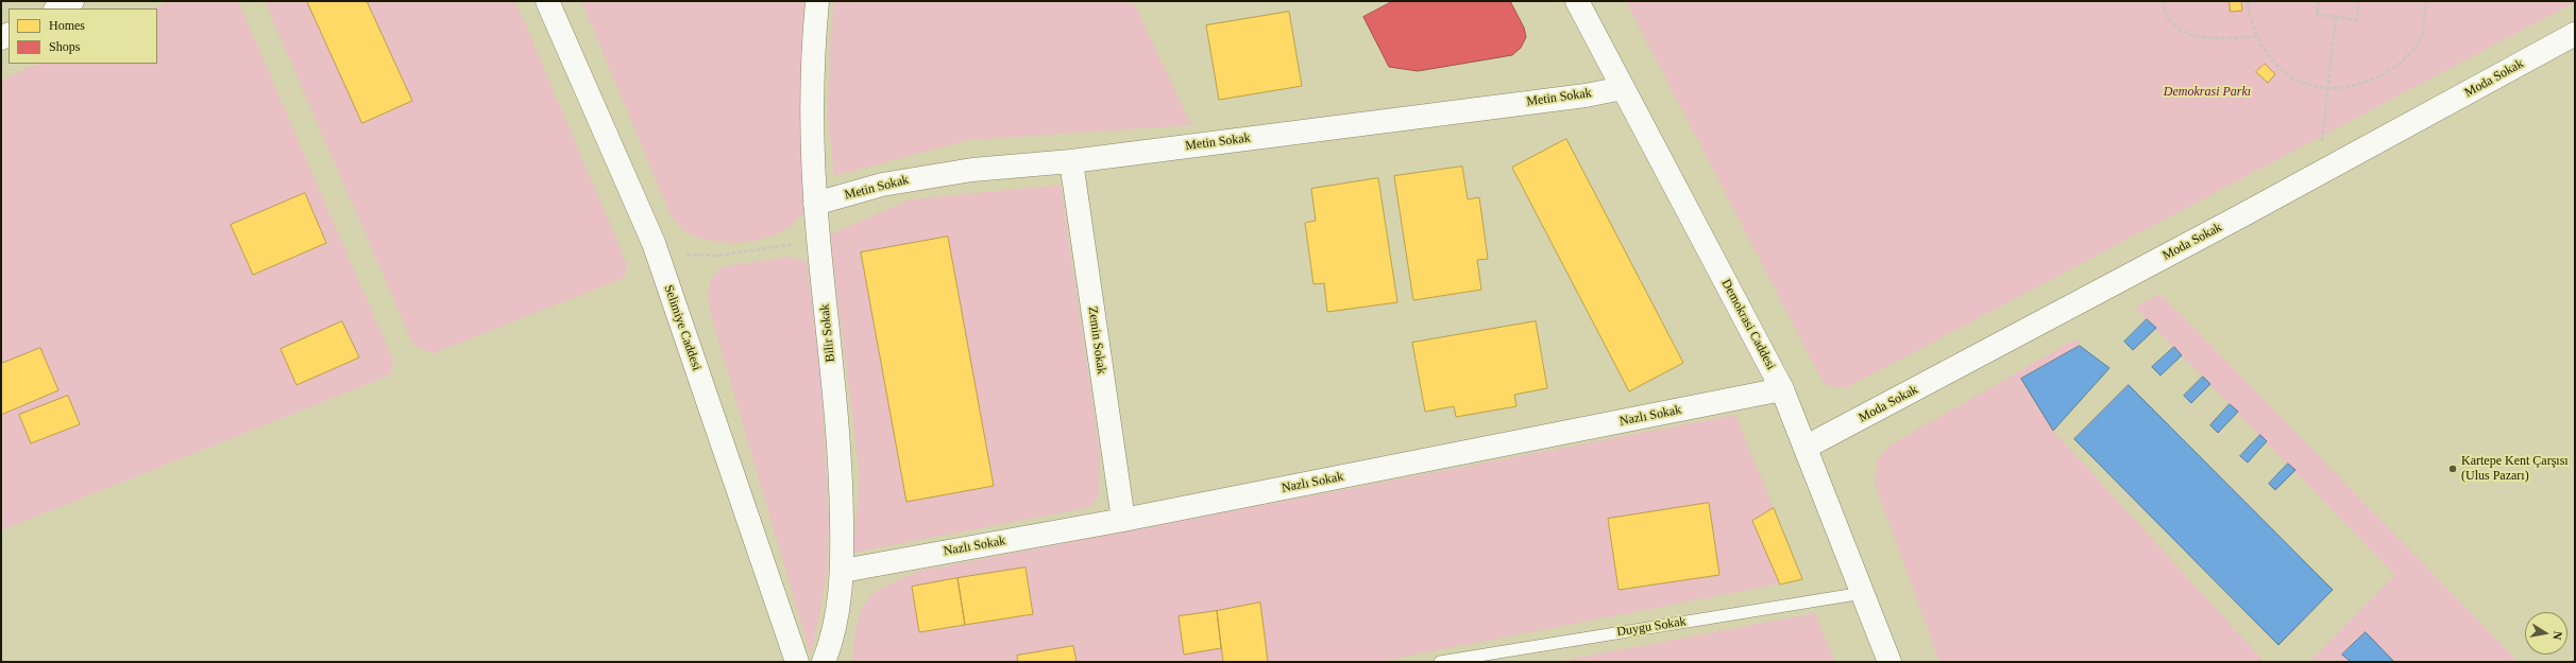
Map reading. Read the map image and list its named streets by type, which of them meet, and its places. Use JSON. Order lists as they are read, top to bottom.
{
  "streets": {
    "street": [
      "Moda Sokak",
      "Metin Sokak",
      "Demokrasi Caddesi",
      "Selimiye Caddesi",
      "Bilir Sokak",
      "Zemin Sokak",
      "Nazlı Sokak"
    ],
    "lane": ["Duygu Sokak"]
  },
  "crossings": [
    ["Moda Sokak", "Demokrasi Caddesi"],
    ["Metin Sokak", "Demokrasi Caddesi"],
    ["Metin Sokak", "Bilir Sokak"],
    ["Metin Sokak", "Zemin Sokak"],
    ["Demokrasi Caddesi", "Nazlı Sokak"],
    ["Demokrasi Caddesi", "Duygu Sokak"],
    ["Bilir Sokak", "Nazlı Sokak"],
    ["Zemin Sokak", "Nazlı Sokak"]
  ],
  "parks": ["Demokrasi Parkı"],
  "places": ["Kartepe Kent Çarşısı (Ulus Pazarı)"],
  "legend": ["Homes", "Shops"],
  "north": "right"
}
